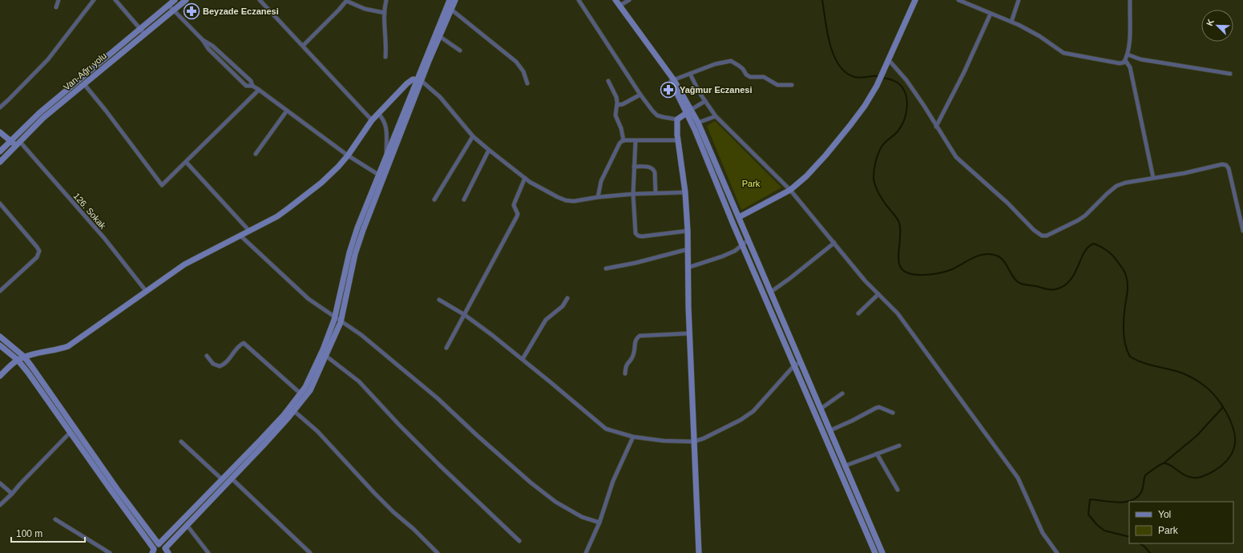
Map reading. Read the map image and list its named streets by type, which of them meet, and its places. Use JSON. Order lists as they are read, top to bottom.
{
  "streets": {
    "street": ["Van-Ağrı yolu", "126. Sokak"]
  },
  "crossings": [
    ["Van-Ağrı yolu", "126. Sokak"]
  ],
  "parks": ["Park"],
  "places": {
    "pharmacy": ["Beyzade Eczanesi", "Yağmur Eczanesi"]
  },
  "legend": ["Yol", "Park"],
  "scale_bar": "100 m",
  "north": "top left"
}
